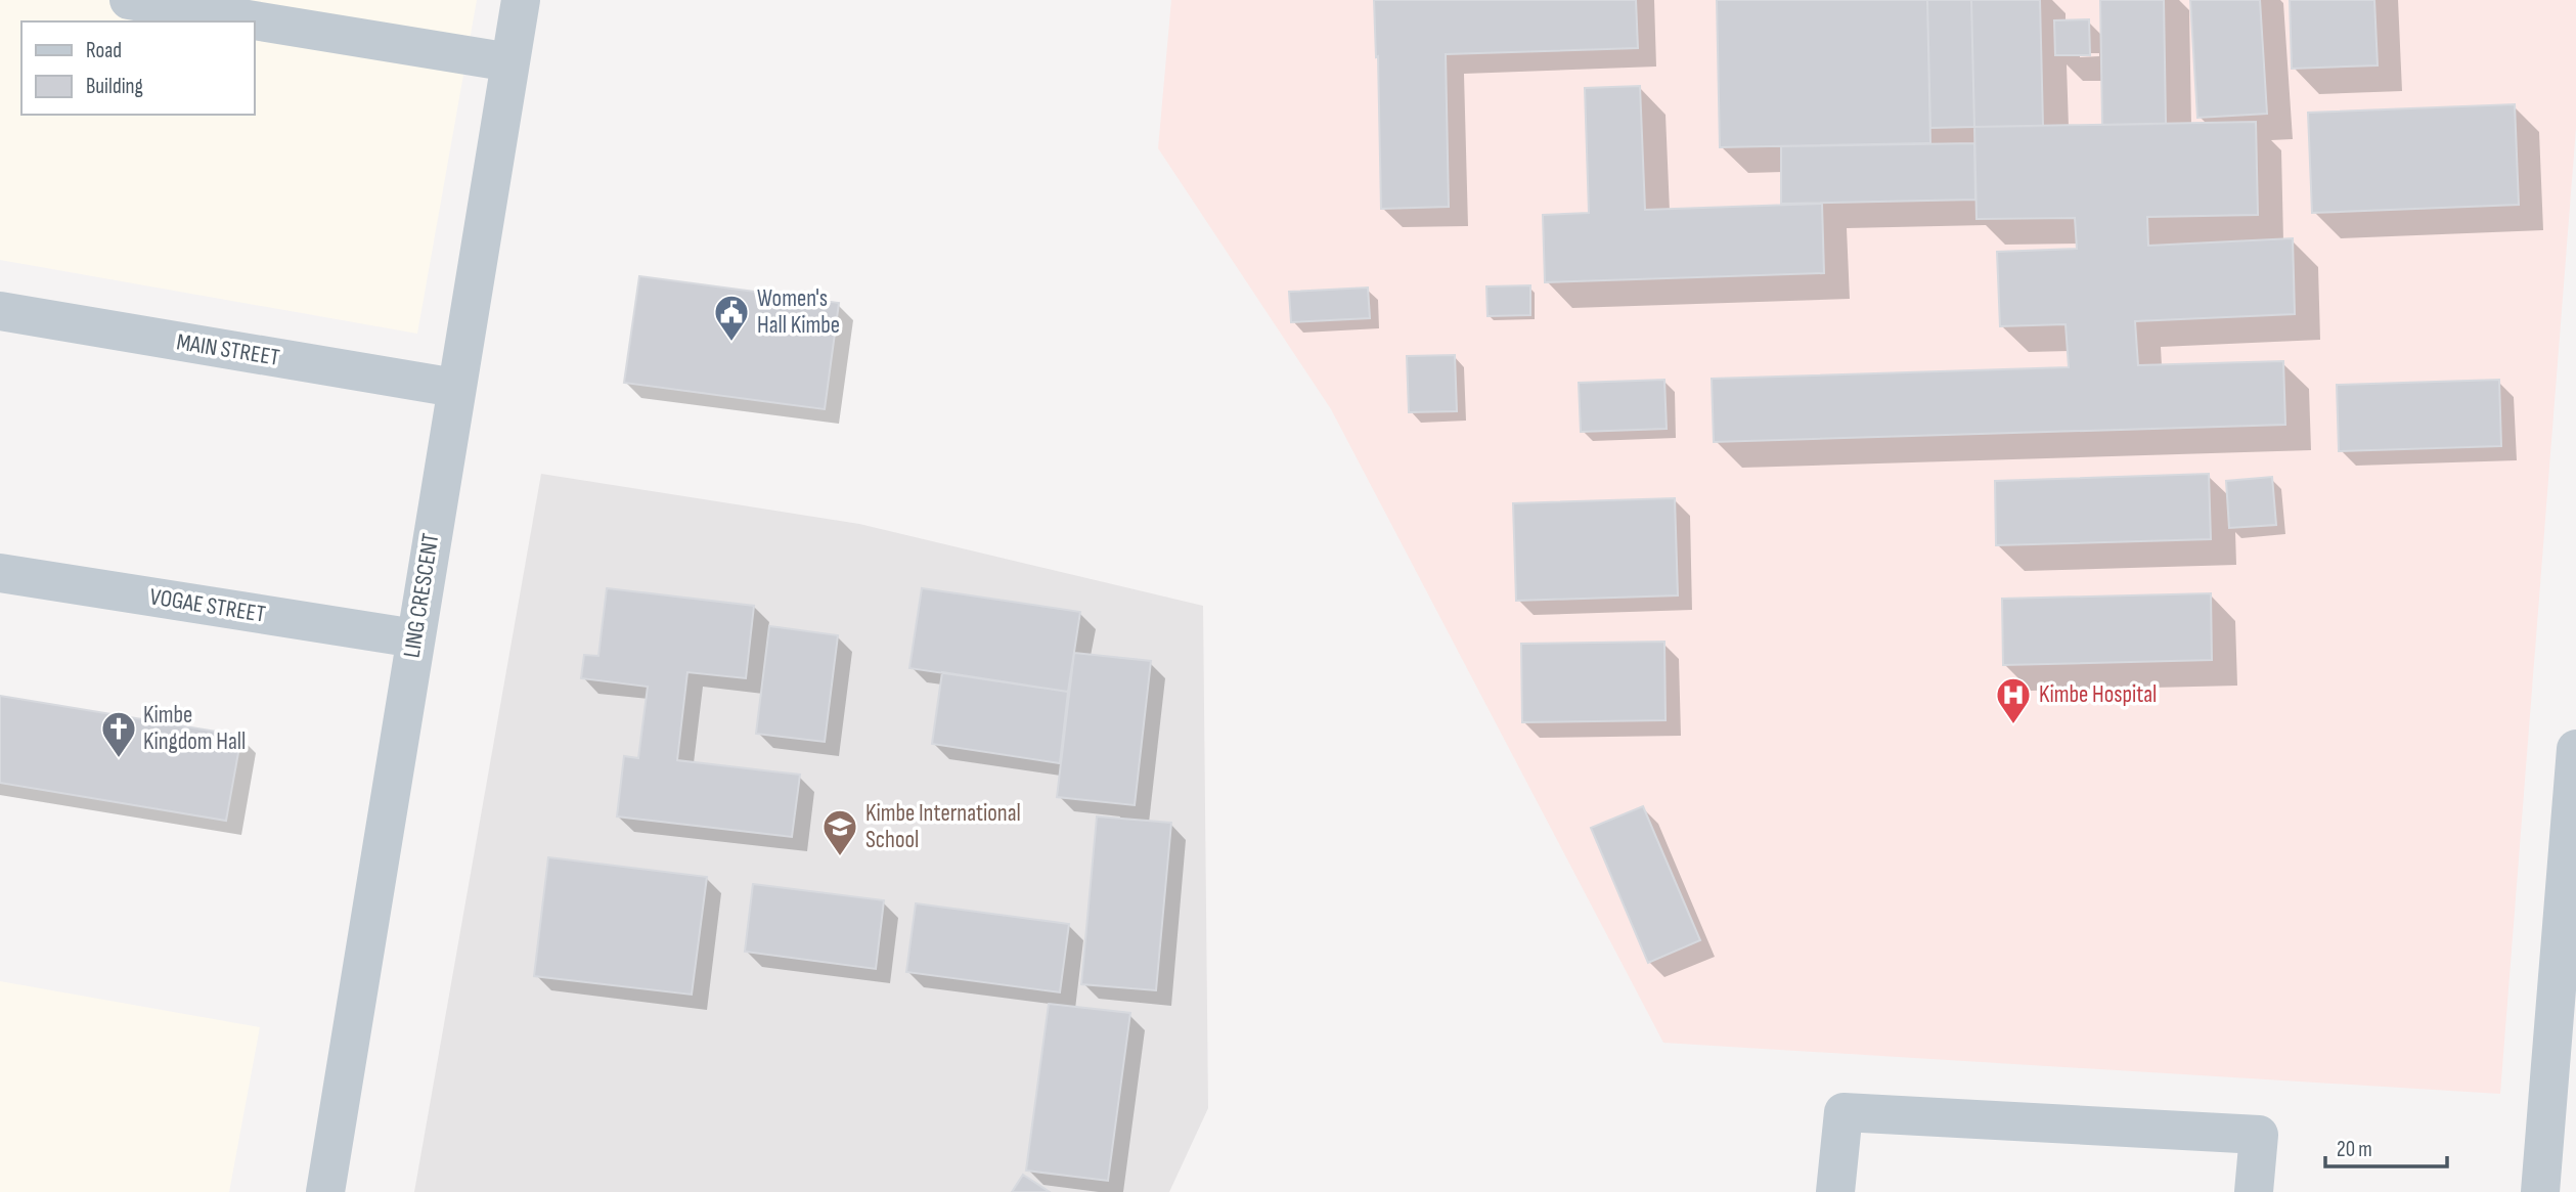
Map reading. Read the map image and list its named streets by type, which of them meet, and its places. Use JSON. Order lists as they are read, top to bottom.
{
  "streets": {
    "street": ["MAIN STREET", "LING CRESCENT", "VOGAE STREET"]
  },
  "crossings": [
    ["MAIN STREET", "LING CRESCENT"],
    ["LING CRESCENT", "VOGAE STREET"]
  ],
  "places": {
    "public building": ["Women's Hall Kimbe"],
    "hospital": ["Kimbe Hospital"],
    "church": ["Kimbe Kingdom Hall"],
    "school or university": ["Kimbe International School"]
  },
  "legend": ["Road", "Building"],
  "scale_bar": "20 m"
}
